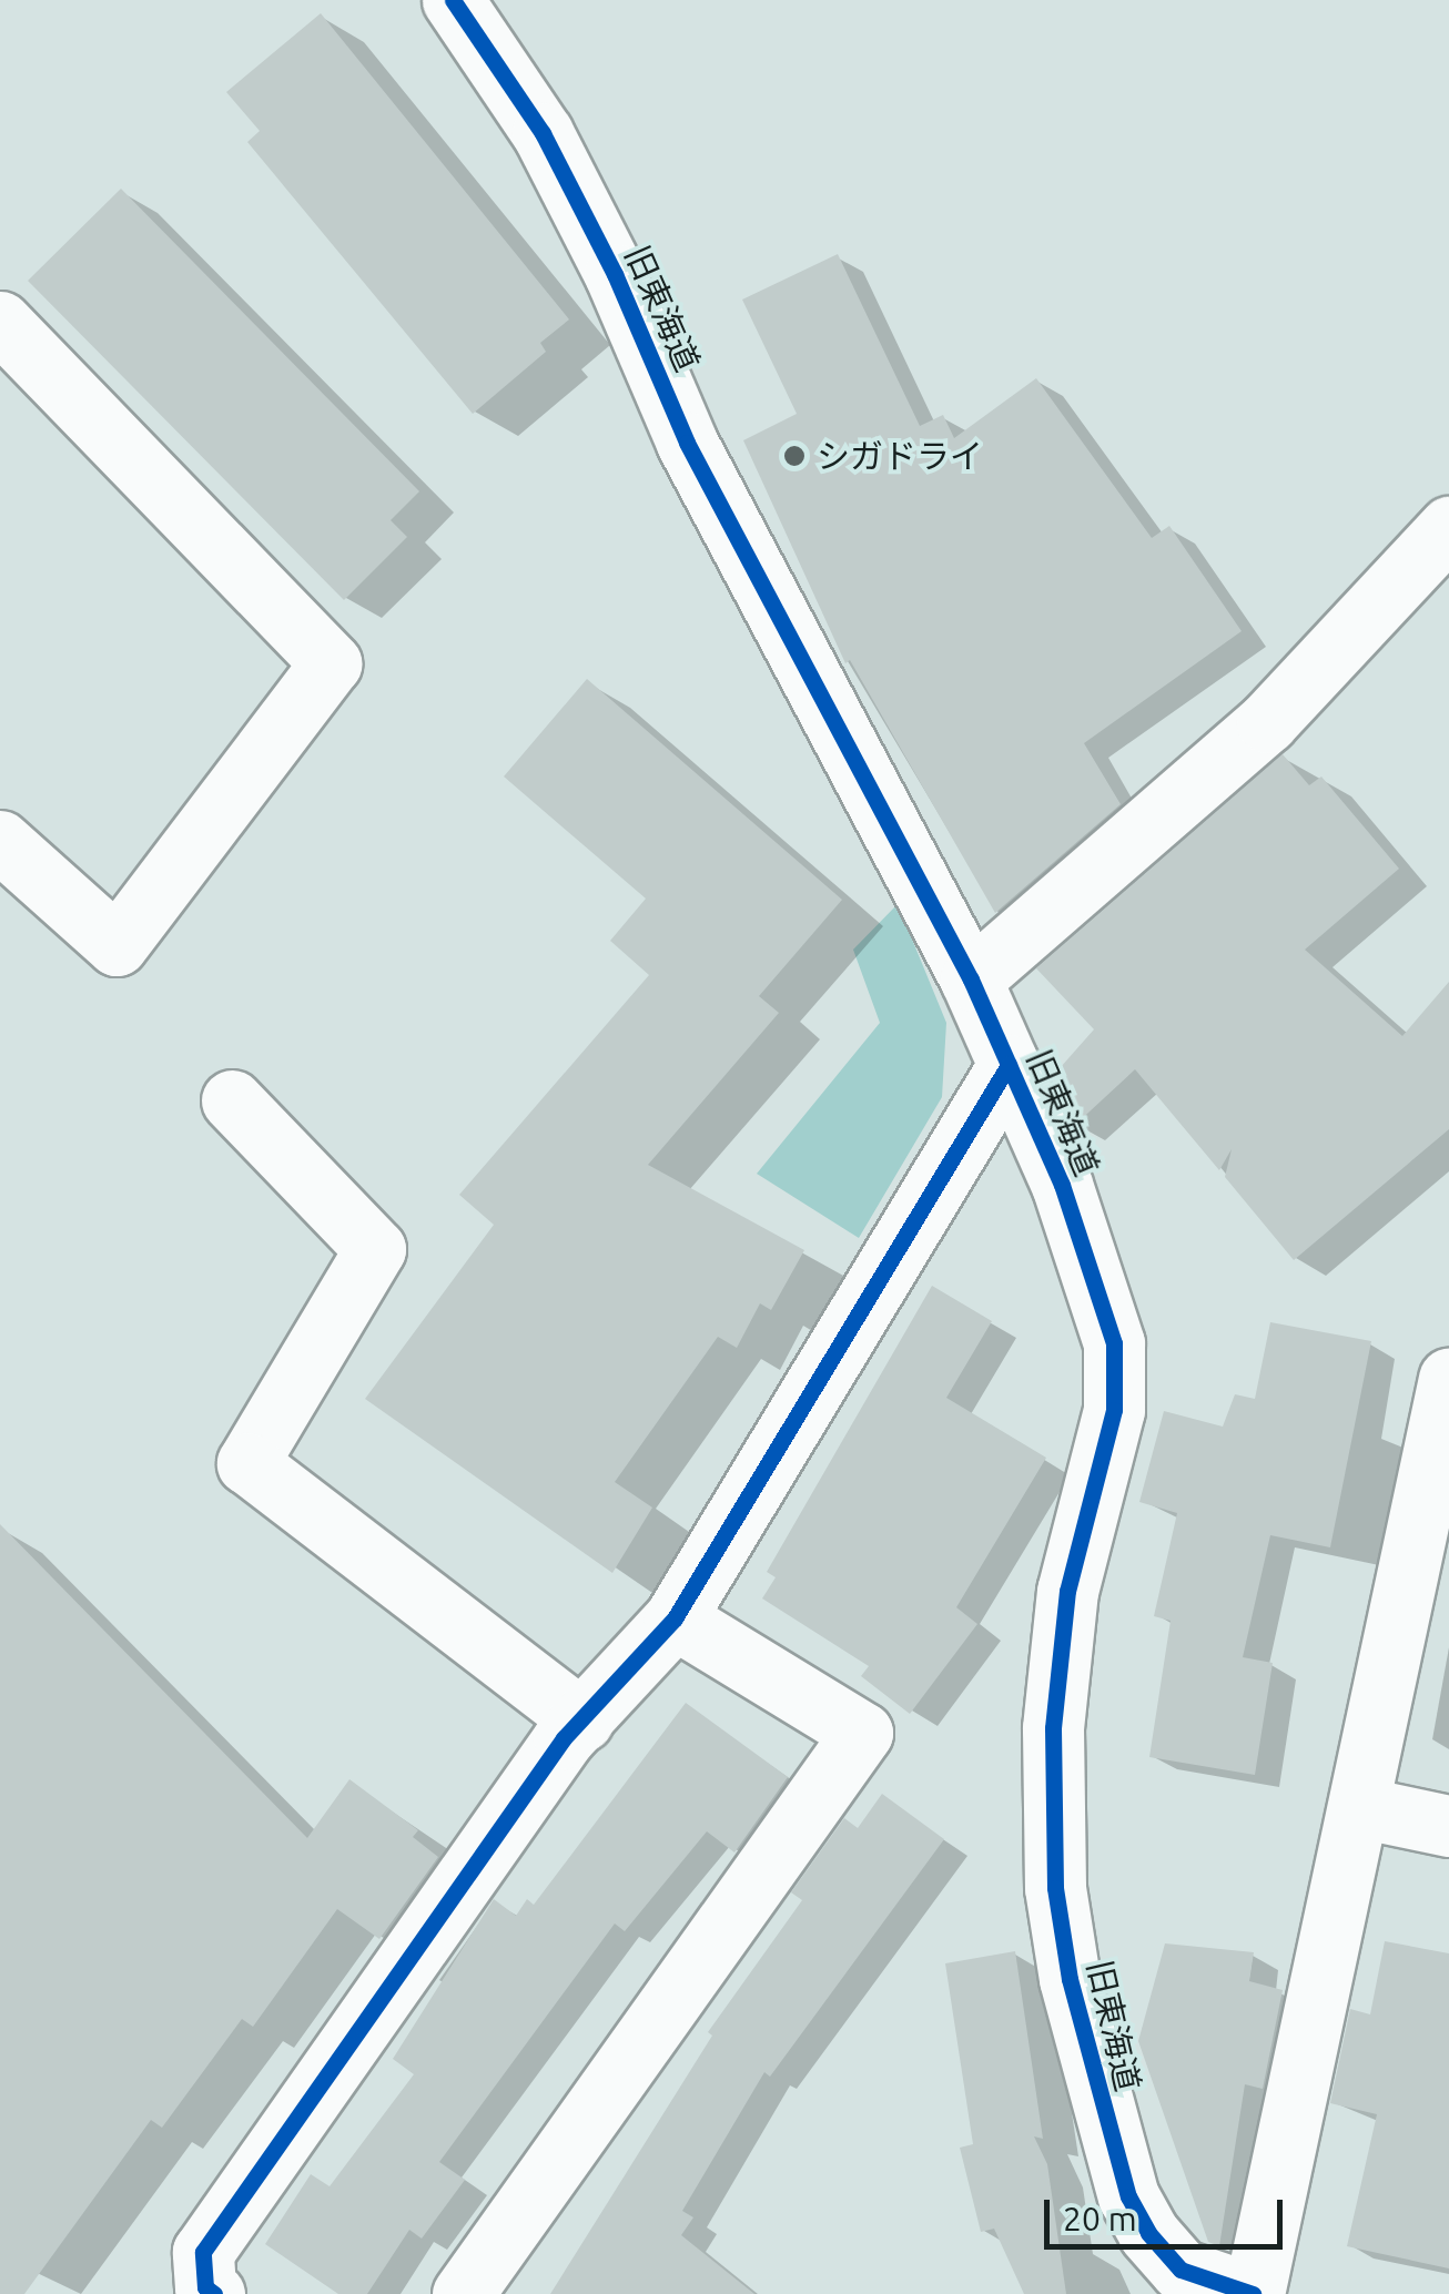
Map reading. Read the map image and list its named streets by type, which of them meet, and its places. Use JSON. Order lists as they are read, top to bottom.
{
  "streets": {
    "street": ["旧東海道"]
  },
  "places": ["シガドライ"],
  "scale_bar": "20 m"
}
